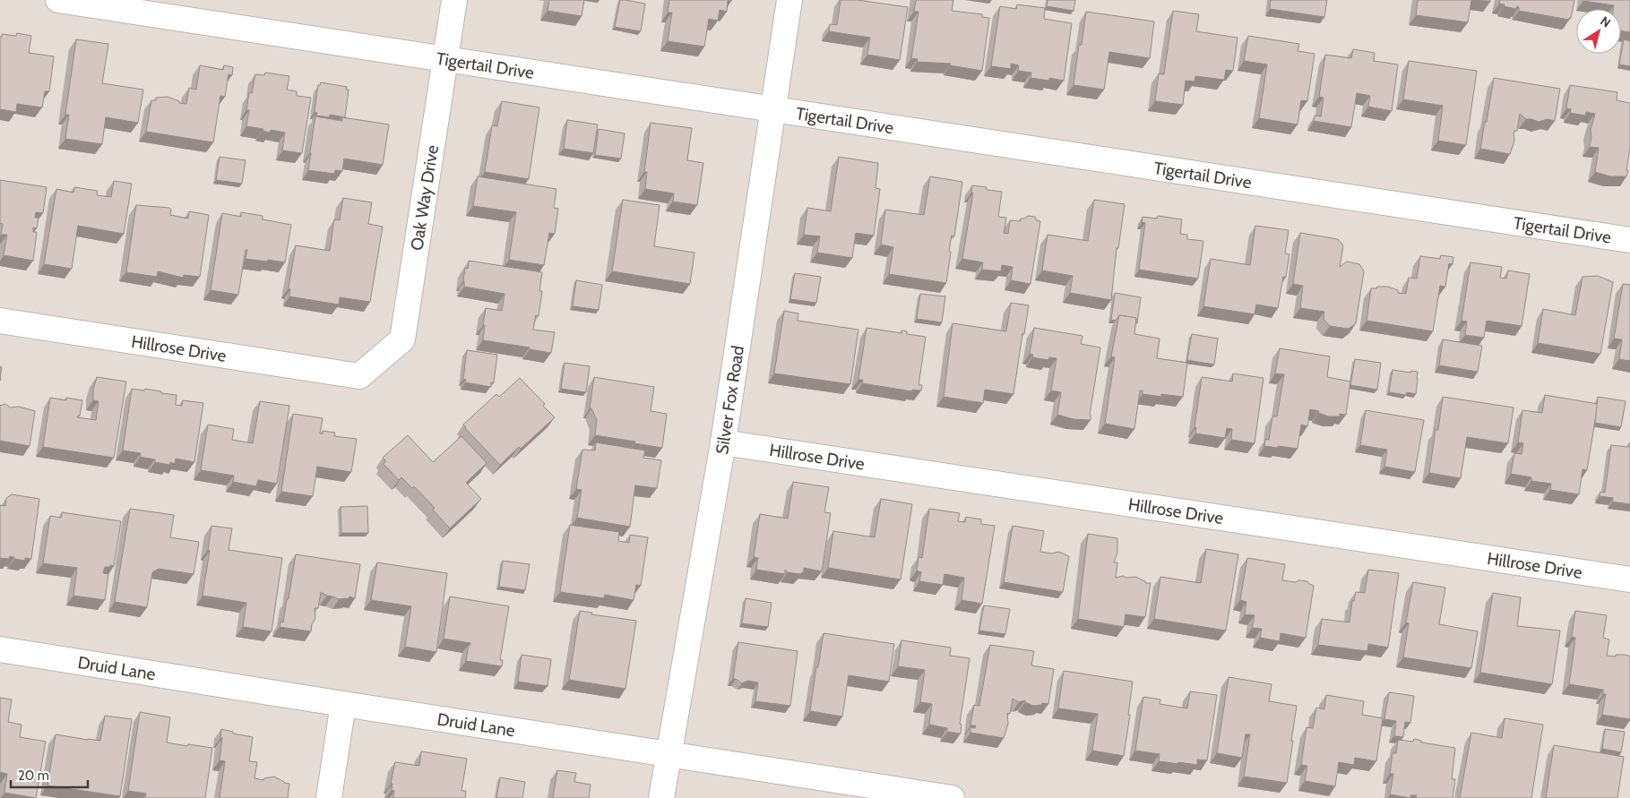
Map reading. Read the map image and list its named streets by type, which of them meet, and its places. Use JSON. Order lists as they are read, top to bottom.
{
  "streets": {
    "street": [
      "Tigertail Drive",
      "Oak Way Drive",
      "Hillrose Drive",
      "Silver Fox Road",
      "Druid Lane"
    ]
  },
  "crossings": [
    ["Tigertail Drive", "Oak Way Drive"],
    ["Tigertail Drive", "Silver Fox Road"],
    ["Oak Way Drive", "Hillrose Drive"],
    ["Hillrose Drive", "Silver Fox Road"],
    ["Silver Fox Road", "Druid Lane"]
  ],
  "scale_bar": "20 m",
  "north": "top right"
}
